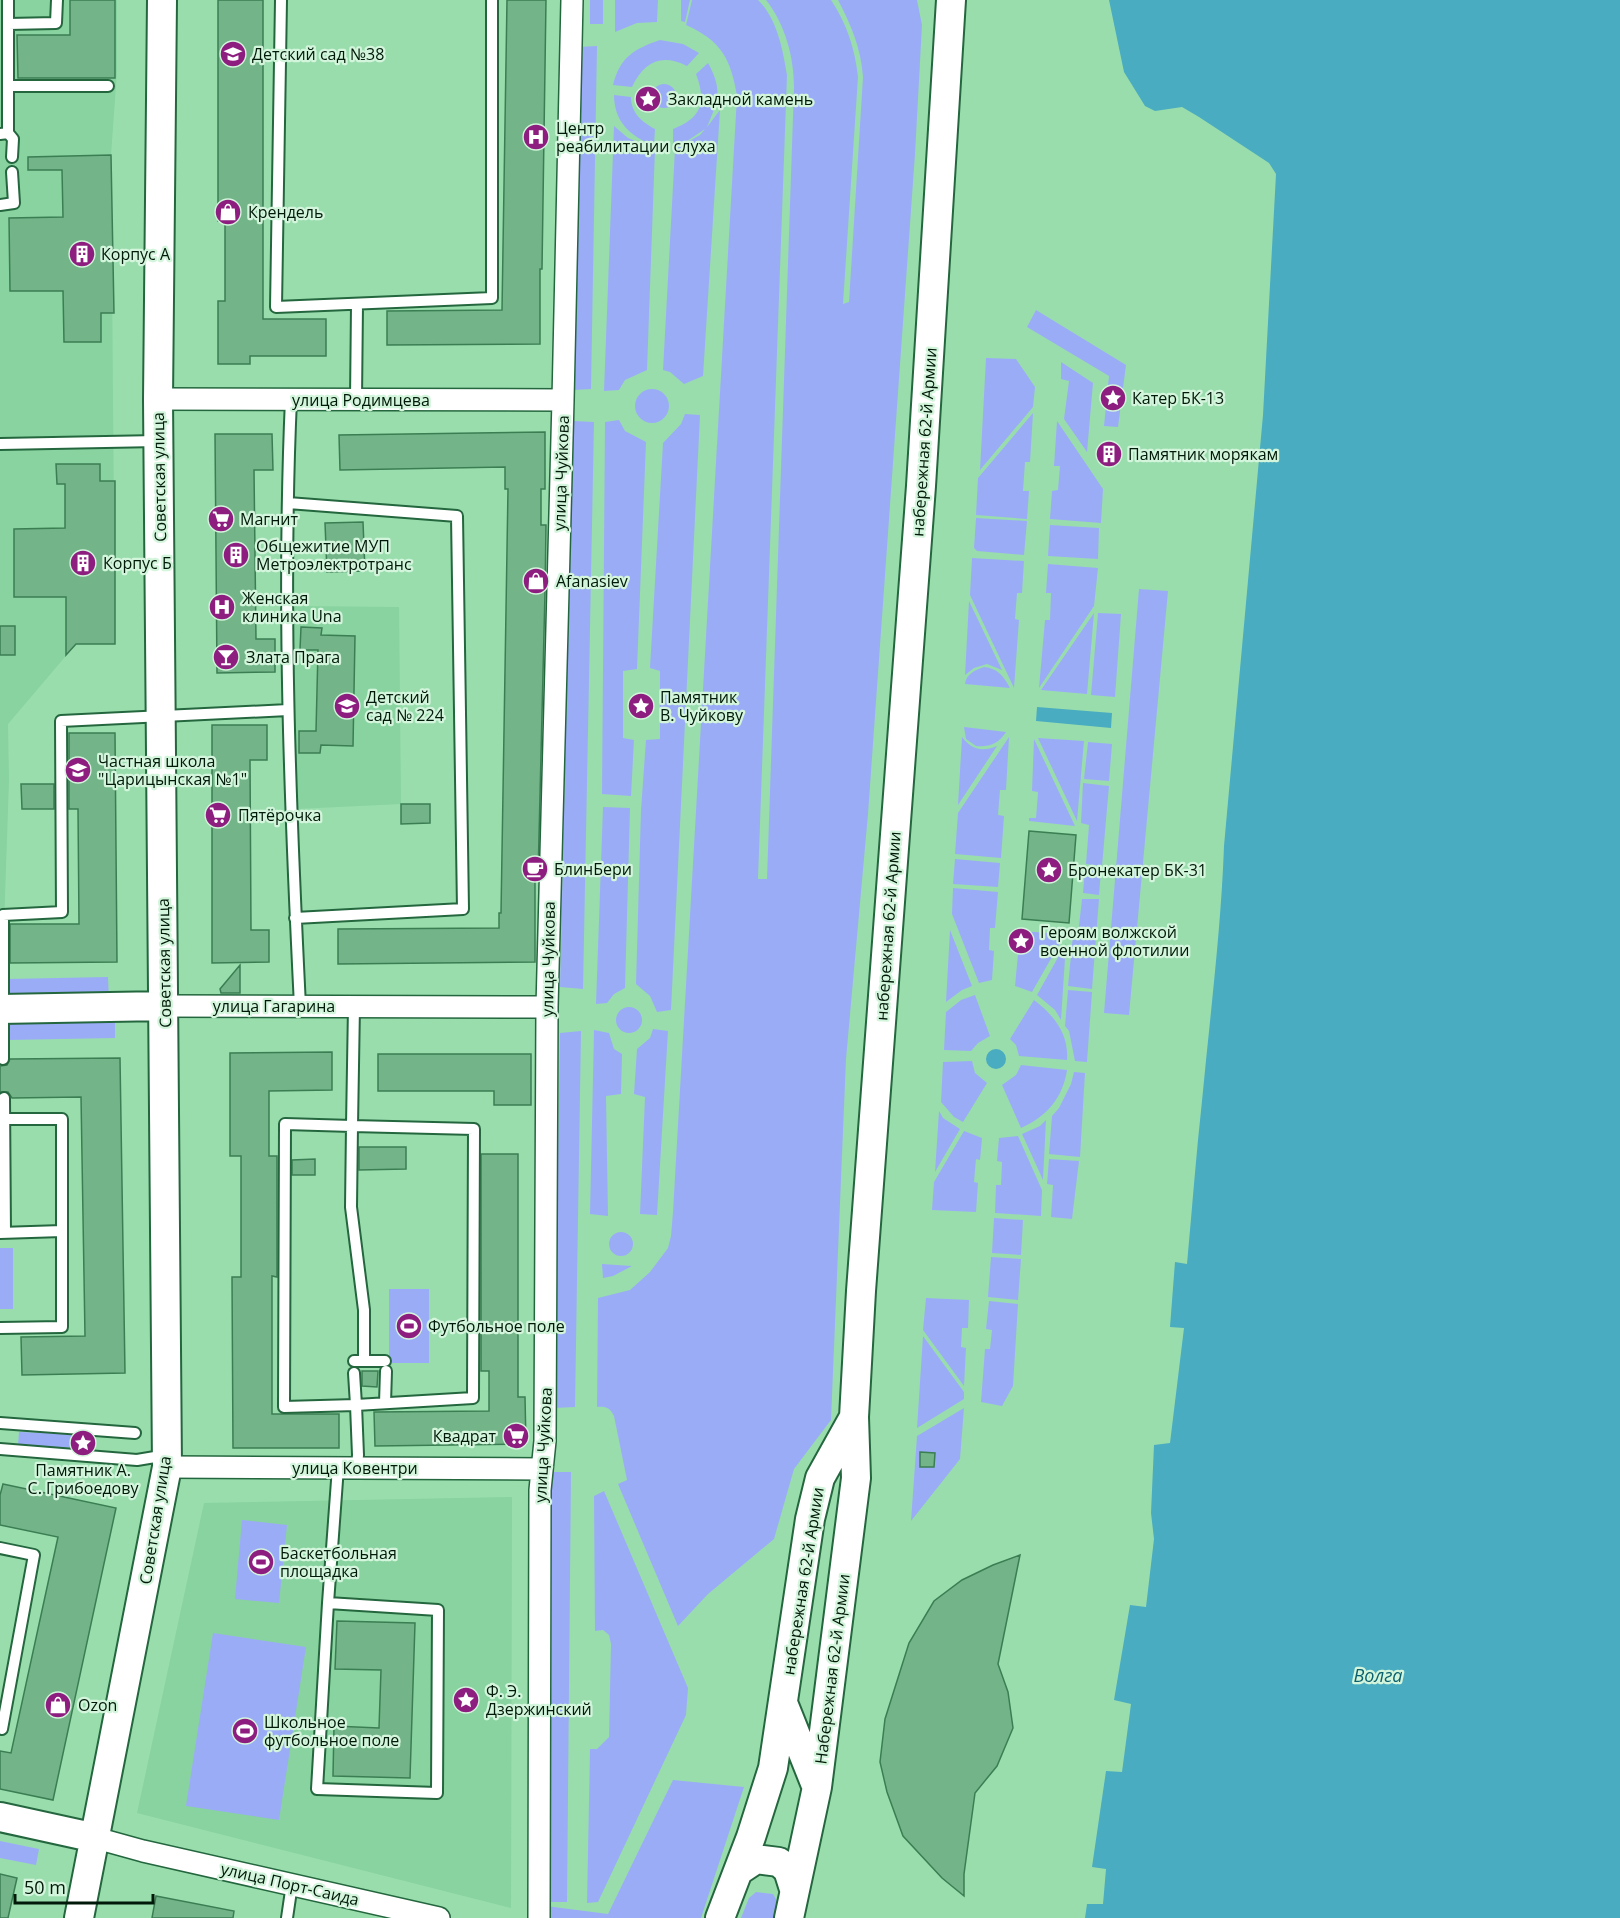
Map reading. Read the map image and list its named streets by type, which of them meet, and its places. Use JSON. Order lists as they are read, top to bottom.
{
  "streets": {
    "main road": [
      "набережная 62-й Армии",
      "Советская улица",
      "улица Гагарина",
      "Набережная 62-й Армии",
      "улица Порт-Саида"
    ],
    "street": ["улица Родимцева", "улица Чуйкова", "улица Ковентри"]
  },
  "crossings": [
    ["улица Родимцева", "улица Чуйкова"],
    ["улица Родимцева", "Советская улица"],
    ["набережная 62-й Армии", "Набережная 62-й Армии"],
    ["улица Чуйкова", "улица Гагарина"],
    ["улица Чуйкова", "улица Ковентри"],
    ["Советская улица", "улица Гагарина"],
    ["Советская улица", "улица Ковентри"],
    ["Советская улица", "улица Порт-Саида"]
  ],
  "water": ["Волга"],
  "places": {
    "school or university": ["Детский сад №38", "Детский сад № 224", "Частная школа \"Царицынская №1\""],
    "place": [
      "Закладной камень",
      "Катер БК-13",
      "Памятник В. Чуйкову",
      "Бронекатер БК-31",
      "Героям волжской военной флотилии",
      "Памятник А. С. Грибоедову",
      "Ф. Э. Дзержинский"
    ],
    "hospital": ["Центр реабилитации слуха", "Женская клиника Una"],
    "shop": ["Крендель", "Afanasiev", "Ozon"],
    "building": [
      "Корпус А",
      "Памятник морякам",
      "Общежитие МУП Метроэлектротранс",
      "Корпус Б"
    ],
    "supermarket": ["Магнит", "Пятёрочка", "Квадрат"],
    "bar": ["Злата Прага"],
    "cafe": ["БлинБери"],
    "sports": ["Футбольное поле", "Баскетбольная площадка", "Школьное футбольное поле"]
  },
  "scale_bar": "50 m"
}
